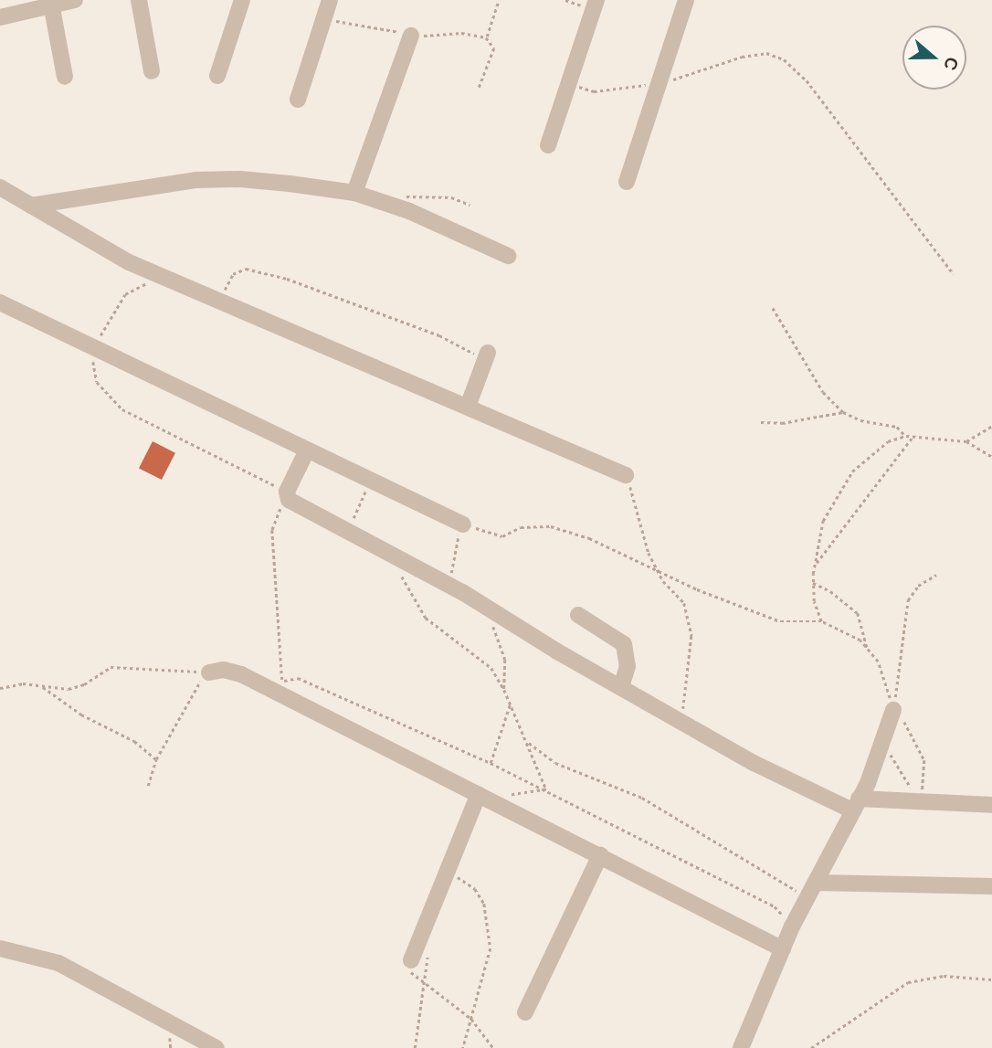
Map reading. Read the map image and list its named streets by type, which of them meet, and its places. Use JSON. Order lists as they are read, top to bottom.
{
  "north": "right"
}
